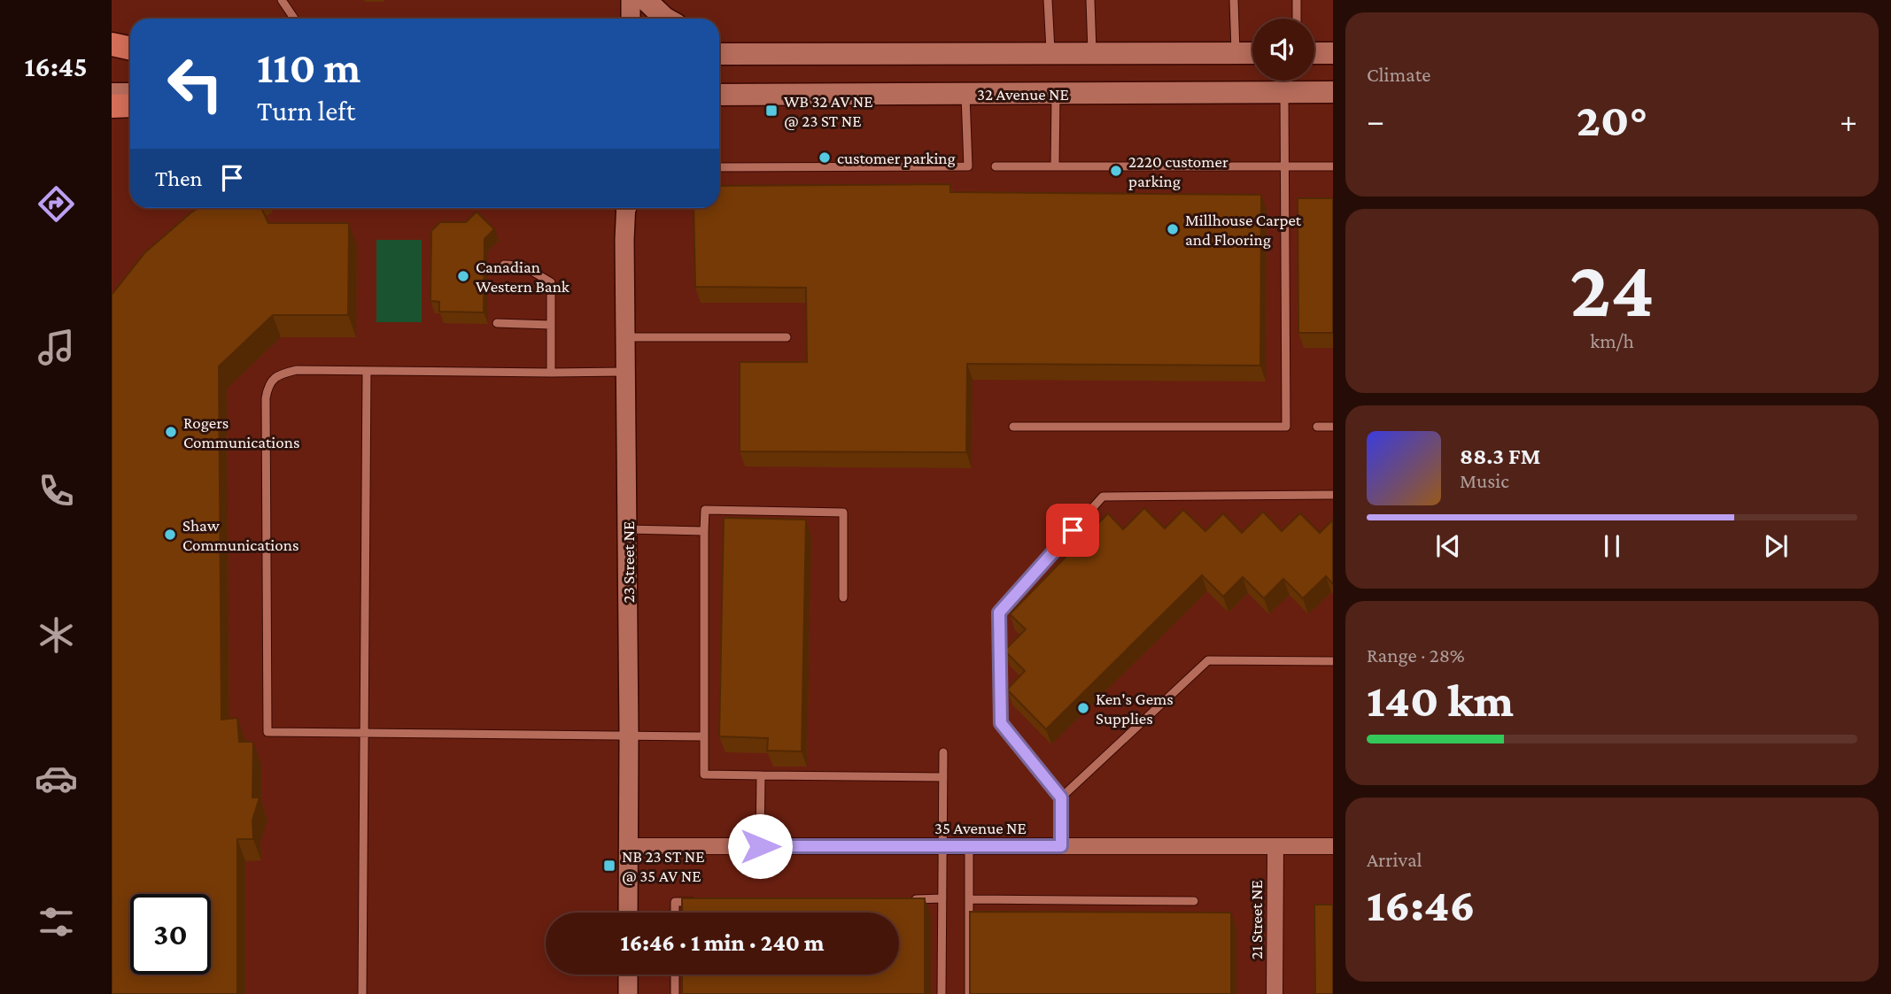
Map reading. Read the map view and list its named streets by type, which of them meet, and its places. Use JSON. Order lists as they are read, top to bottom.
{
  "streets": {
    "main road": ["32 Avenue NE"],
    "street": ["23 Street NE", "35 Avenue NE", "21 Street NE"]
  },
  "crossings": [
    ["23 Street NE", "35 Avenue NE"],
    ["35 Avenue NE", "21 Street NE"]
  ],
  "places": {
    "transit": ["WB 32 AV NE @ 23 ST NE", "NB 23 ST NE @ 35 AV NE"],
    "other": [
      "customer parking",
      "2220 customer parking",
      "Millhouse Carpet and Flooring",
      "Canadian Western Bank",
      "Rogers Communications",
      "Shaw Communications",
      "Ken's Gems Supplies"
    ]
  },
  "page": {
    "tabs": "16:45",
    "tile": [
      "Climate",
      ["24", "km/h"],
      ["Range · 28%", "140 km"],
      ["Arrival", "16:46"]
    ],
    "turn": ["110 m", "Turn left"],
    "heat": ["−", "20°", "+"],
    "then": "Then",
    "song": ["88.3 FM", "Music"],
    "limit": "30",
    "trip": "16:46 · 1 min · 240 m"
  }
}
